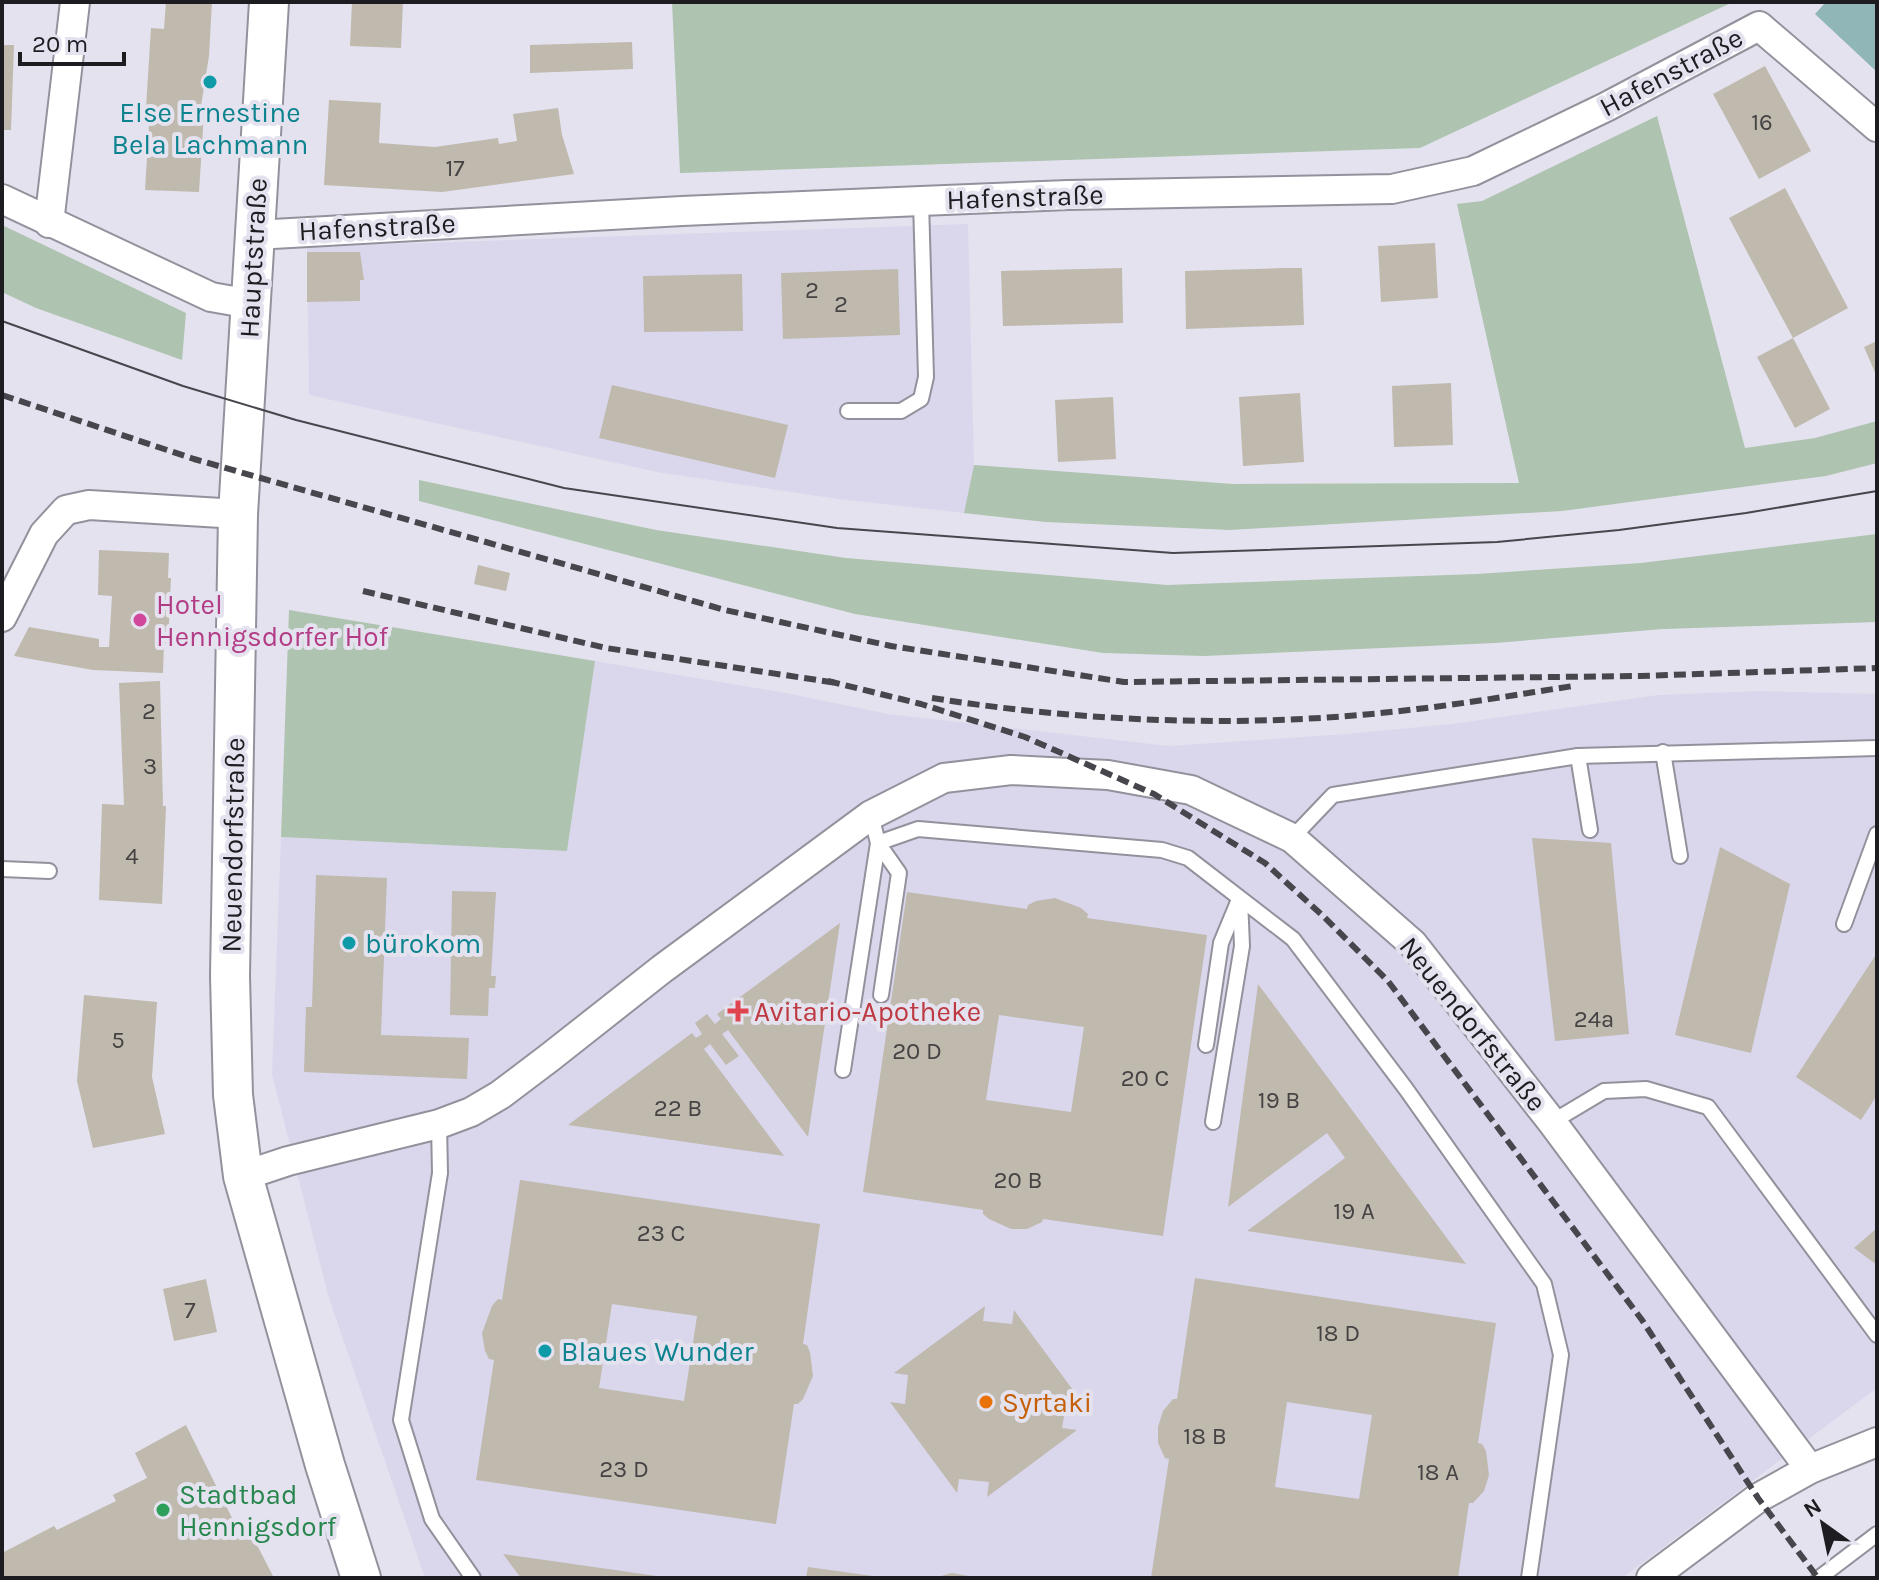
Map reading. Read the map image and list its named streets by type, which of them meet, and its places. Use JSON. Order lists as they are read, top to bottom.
{
  "streets": {
    "main road": ["Hauptstraße", "Neuendorfstraße"],
    "street": ["Hafenstraße"]
  },
  "crossings": [
    ["Hafenstraße", "Hauptstraße"],
    ["Hauptstraße", "Neuendorfstraße"]
  ],
  "places": {
    "other": [
      "Else Ernestine Bela Lachmann",
      "Hotel Hennigsdorfer Hof",
      "bürokom",
      "Blaues Wunder",
      "Syrtaki",
      "Stadtbad Hennigsdorf"
    ],
    "health": ["Avitario-Apotheke"]
  },
  "house_numbers": [
    "16",
    "17",
    "2",
    "2",
    "2",
    "3",
    "4",
    "24a",
    "5",
    "20 D",
    "20 C",
    "19 B",
    "22 B",
    "20 B",
    "19 A",
    "23 C",
    "7",
    "18 D",
    "18 B",
    "23 D",
    "18 A"
  ],
  "scale_bar": "20 m",
  "north": "top left"
}
